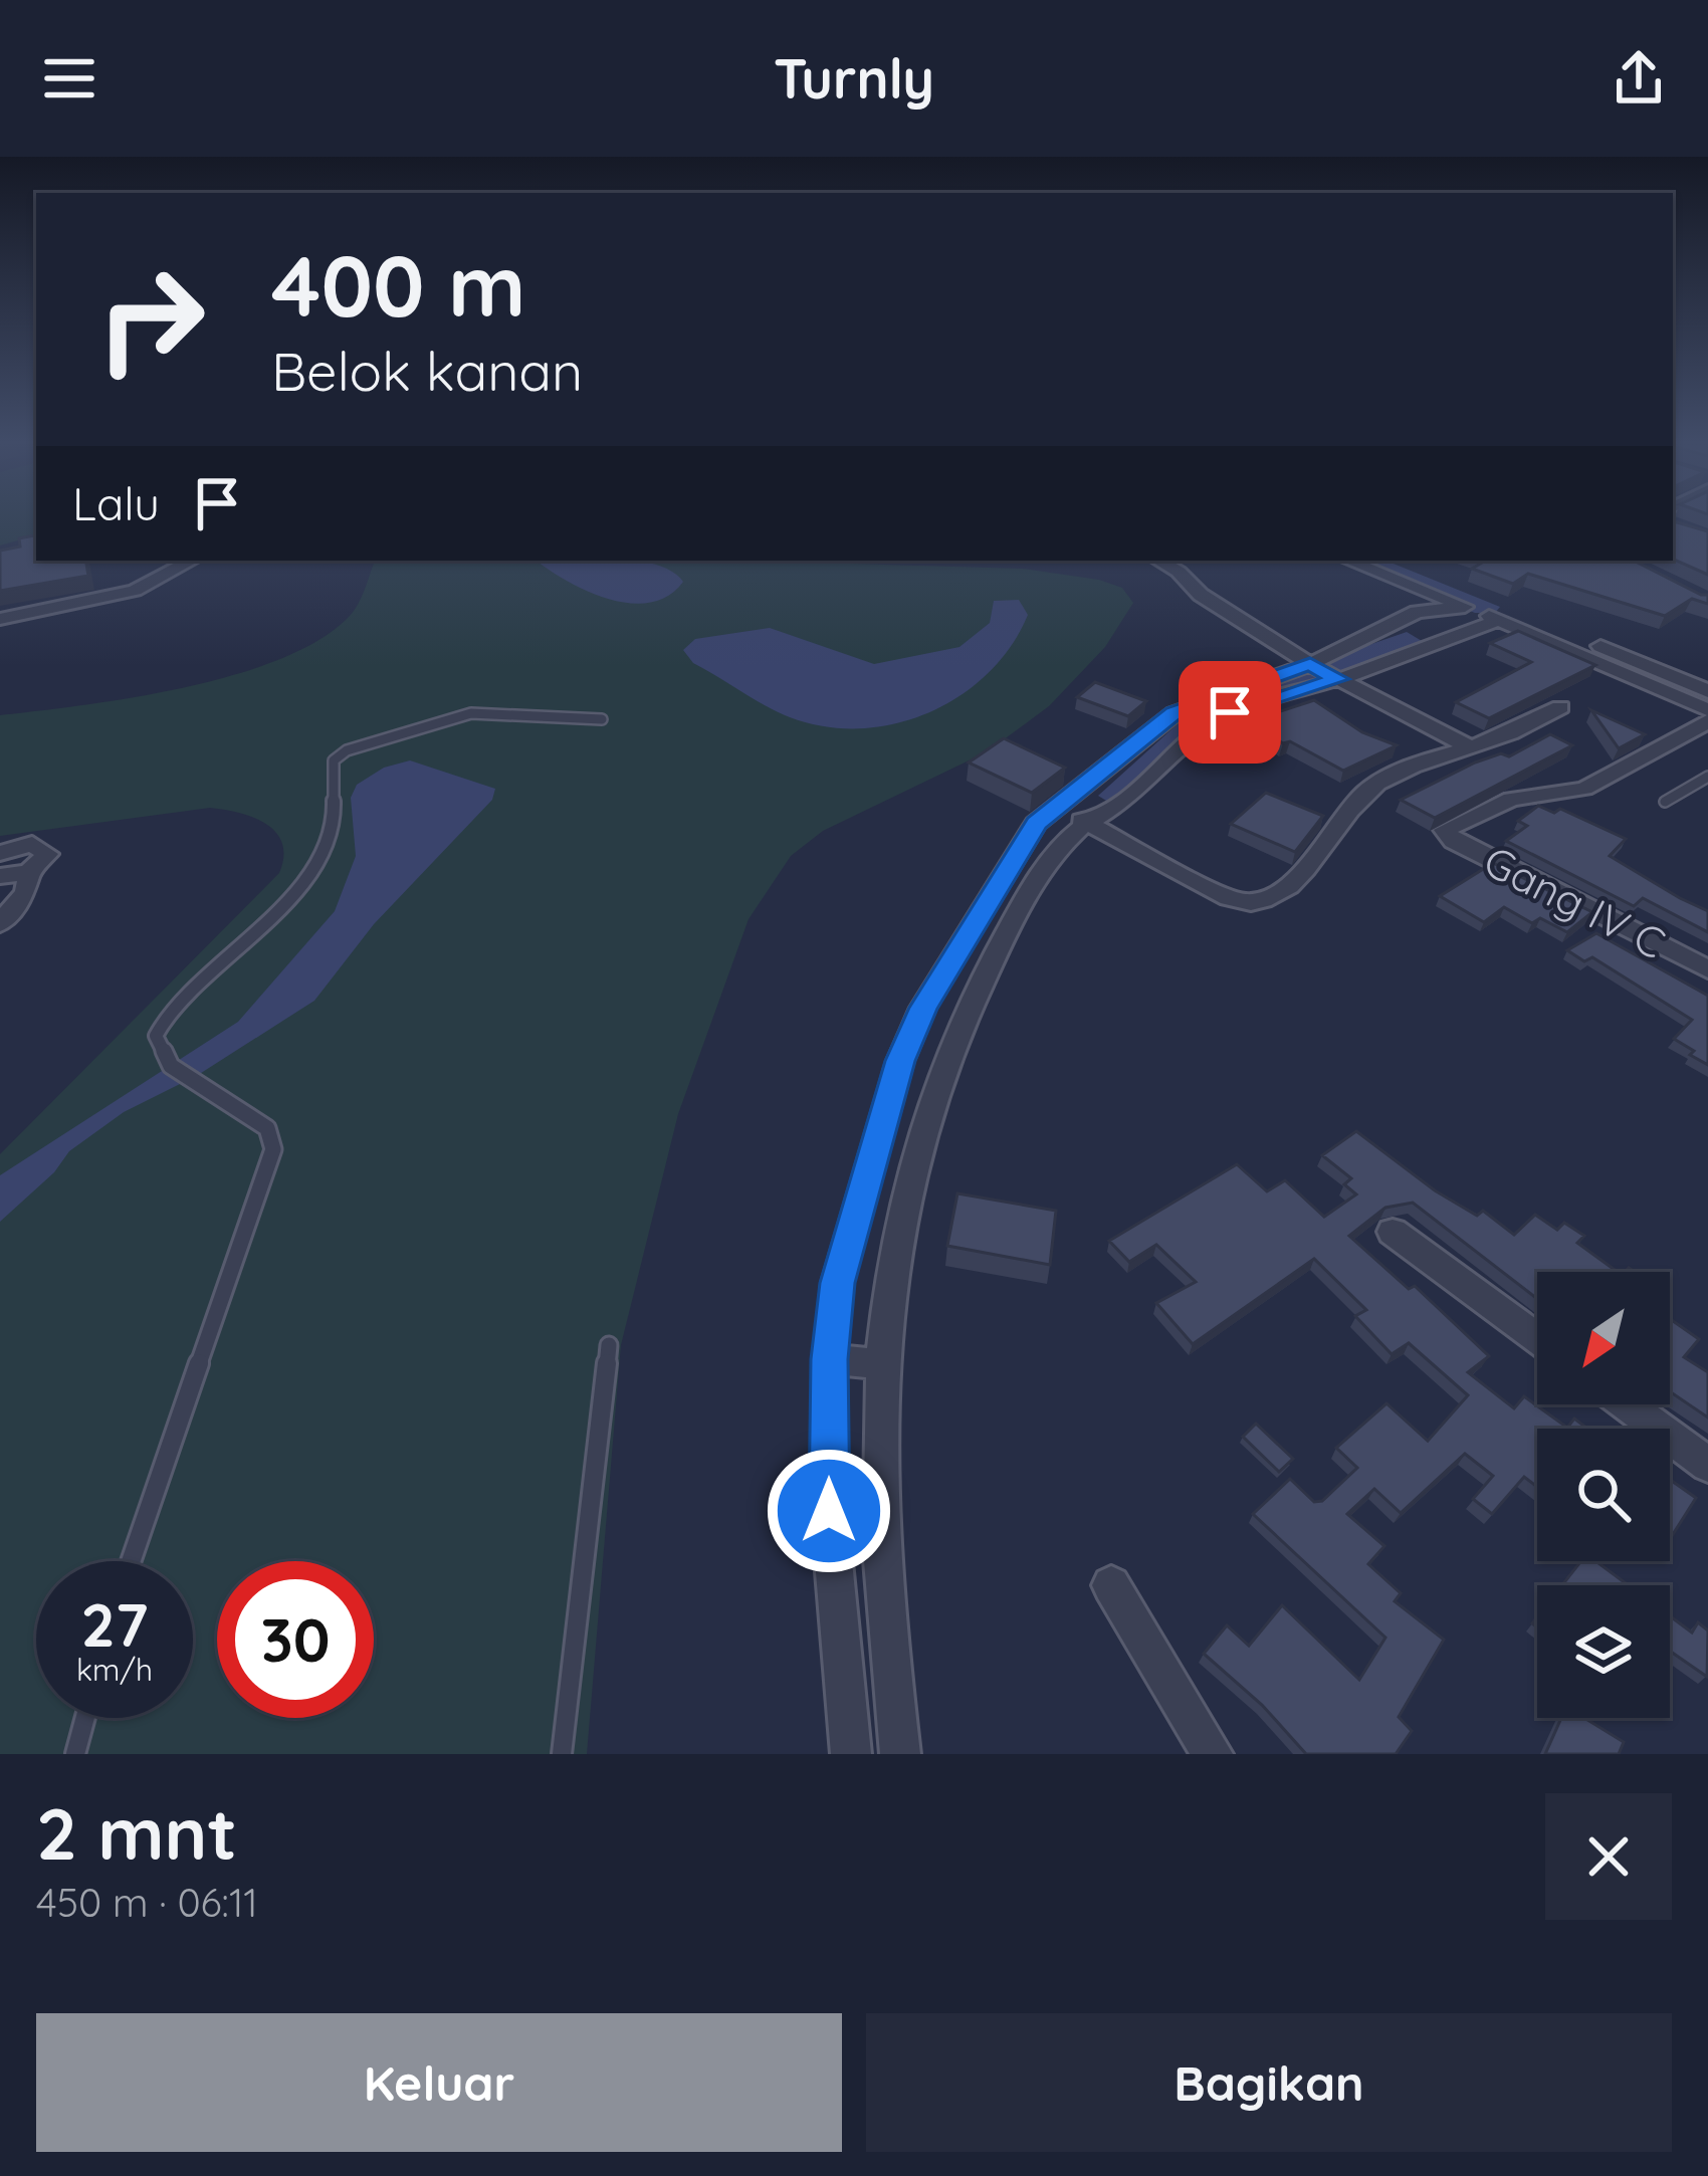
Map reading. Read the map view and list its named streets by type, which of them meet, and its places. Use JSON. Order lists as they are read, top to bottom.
{
  "streets": {
    "street": ["Gang IV C"]
  },
  "north": "bottom left",
  "page": {
    "header": "Turnly",
    "turn": ["400 m", "Belok kanan"],
    "then": "Lalu",
    "speed": "27 km/h",
    "limit": "30",
    "heading": ["2 mnt", "450 m · 06:11"],
    "buttons": ["Keluar", "Bagikan"]
  }
}
